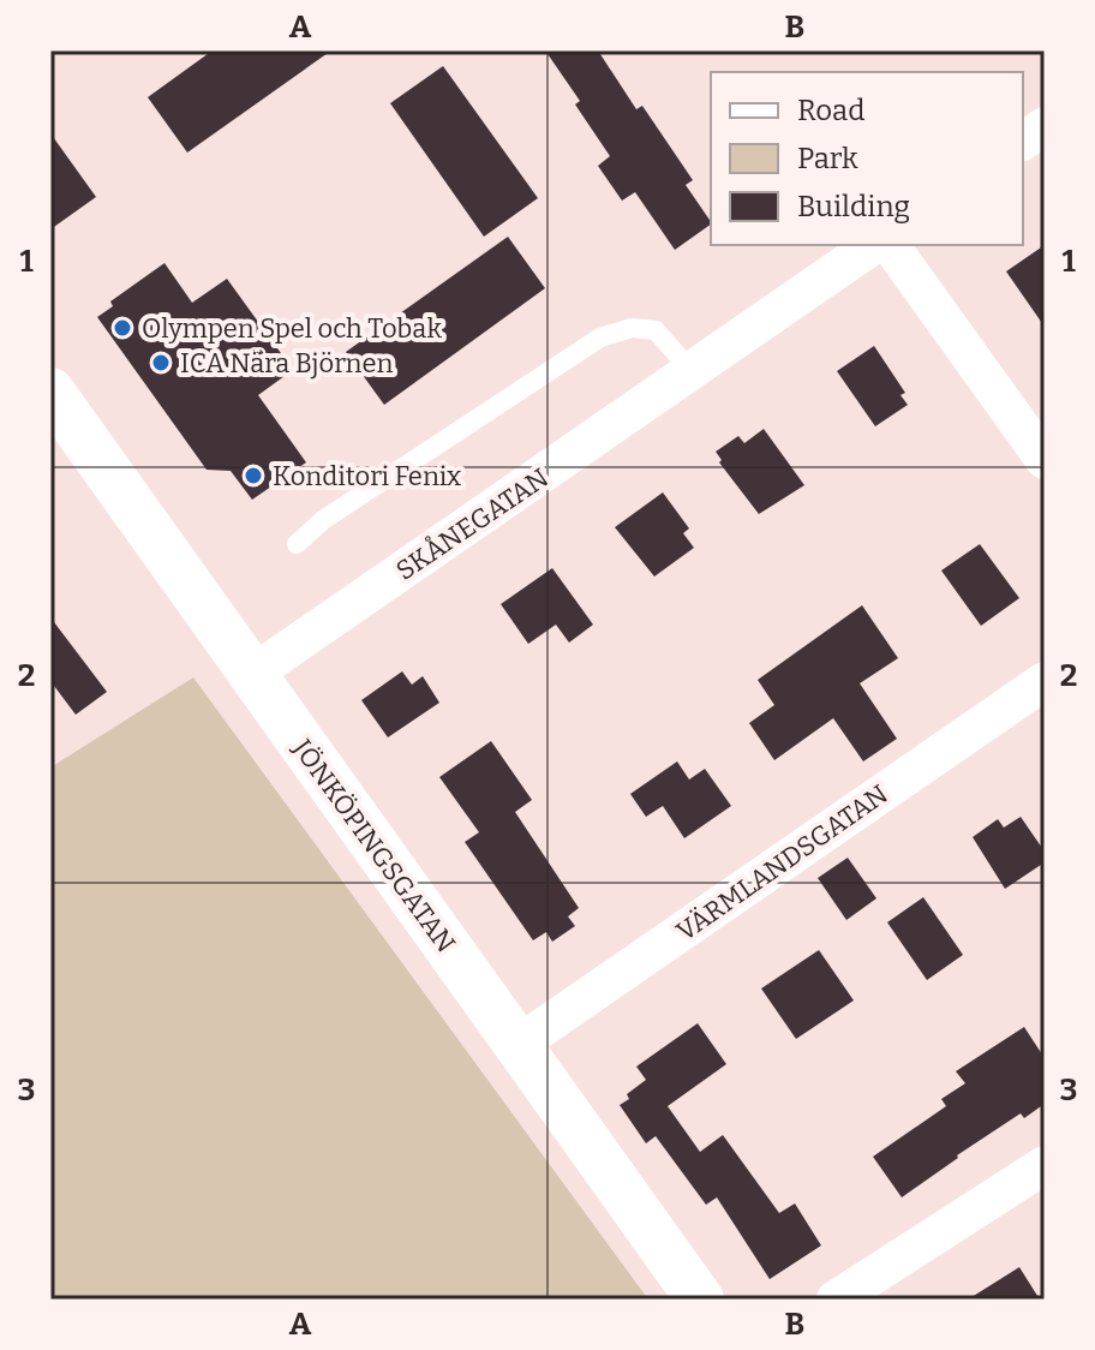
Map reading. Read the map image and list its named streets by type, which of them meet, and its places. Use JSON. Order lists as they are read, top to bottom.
{
  "streets": {
    "street": ["SKÅNEGATAN", "JÖNKÖPINGSGATAN", "VÄRMLANDSGATAN"]
  },
  "crossings": [
    ["SKÅNEGATAN", "JÖNKÖPINGSGATAN"],
    ["JÖNKÖPINGSGATAN", "VÄRMLANDSGATAN"]
  ],
  "places": ["Olympen Spel och Tobak", "ICA Nära Björnen", "Konditori Fenix"],
  "legend": ["Road", "Park", "Building"],
  "grid": {
    "columns": ["A", "B"],
    "rows": ["1", "2", "3"]
  }
}
